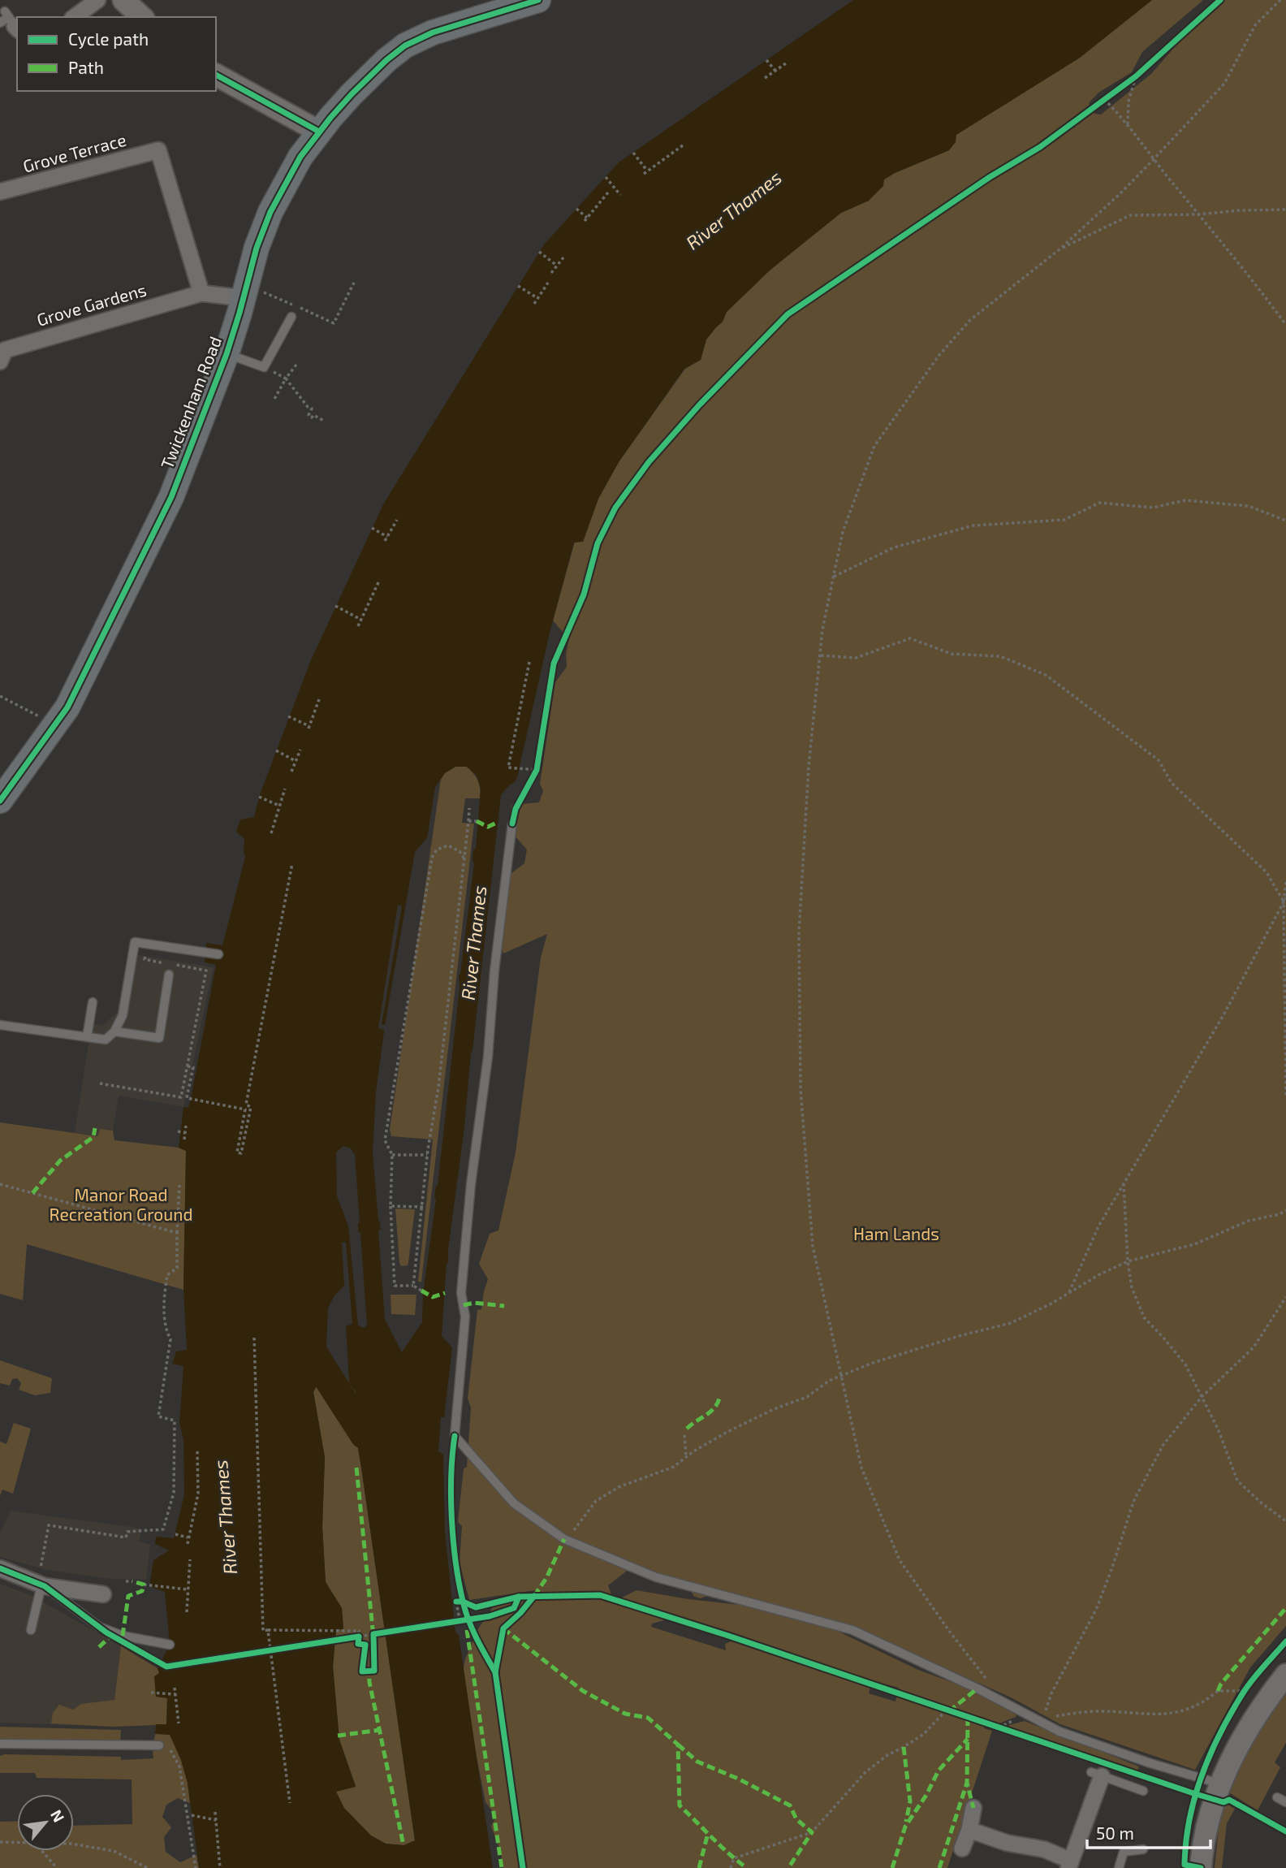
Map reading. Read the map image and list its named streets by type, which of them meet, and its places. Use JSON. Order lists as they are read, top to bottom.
{
  "streets": {
    "main road": ["Twickenham Road"],
    "street": ["Grove Terrace", "Grove Gardens"]
  },
  "crossings": [
    ["Grove Terrace", "Grove Gardens"],
    ["Grove Gardens", "Twickenham Road"]
  ],
  "water": ["River Thames"],
  "parks": ["Manor Road Recreation Ground", "Ham Lands"],
  "legend": ["Cycle path", "Path"],
  "scale_bar": "50 m",
  "north": "top right"
}
